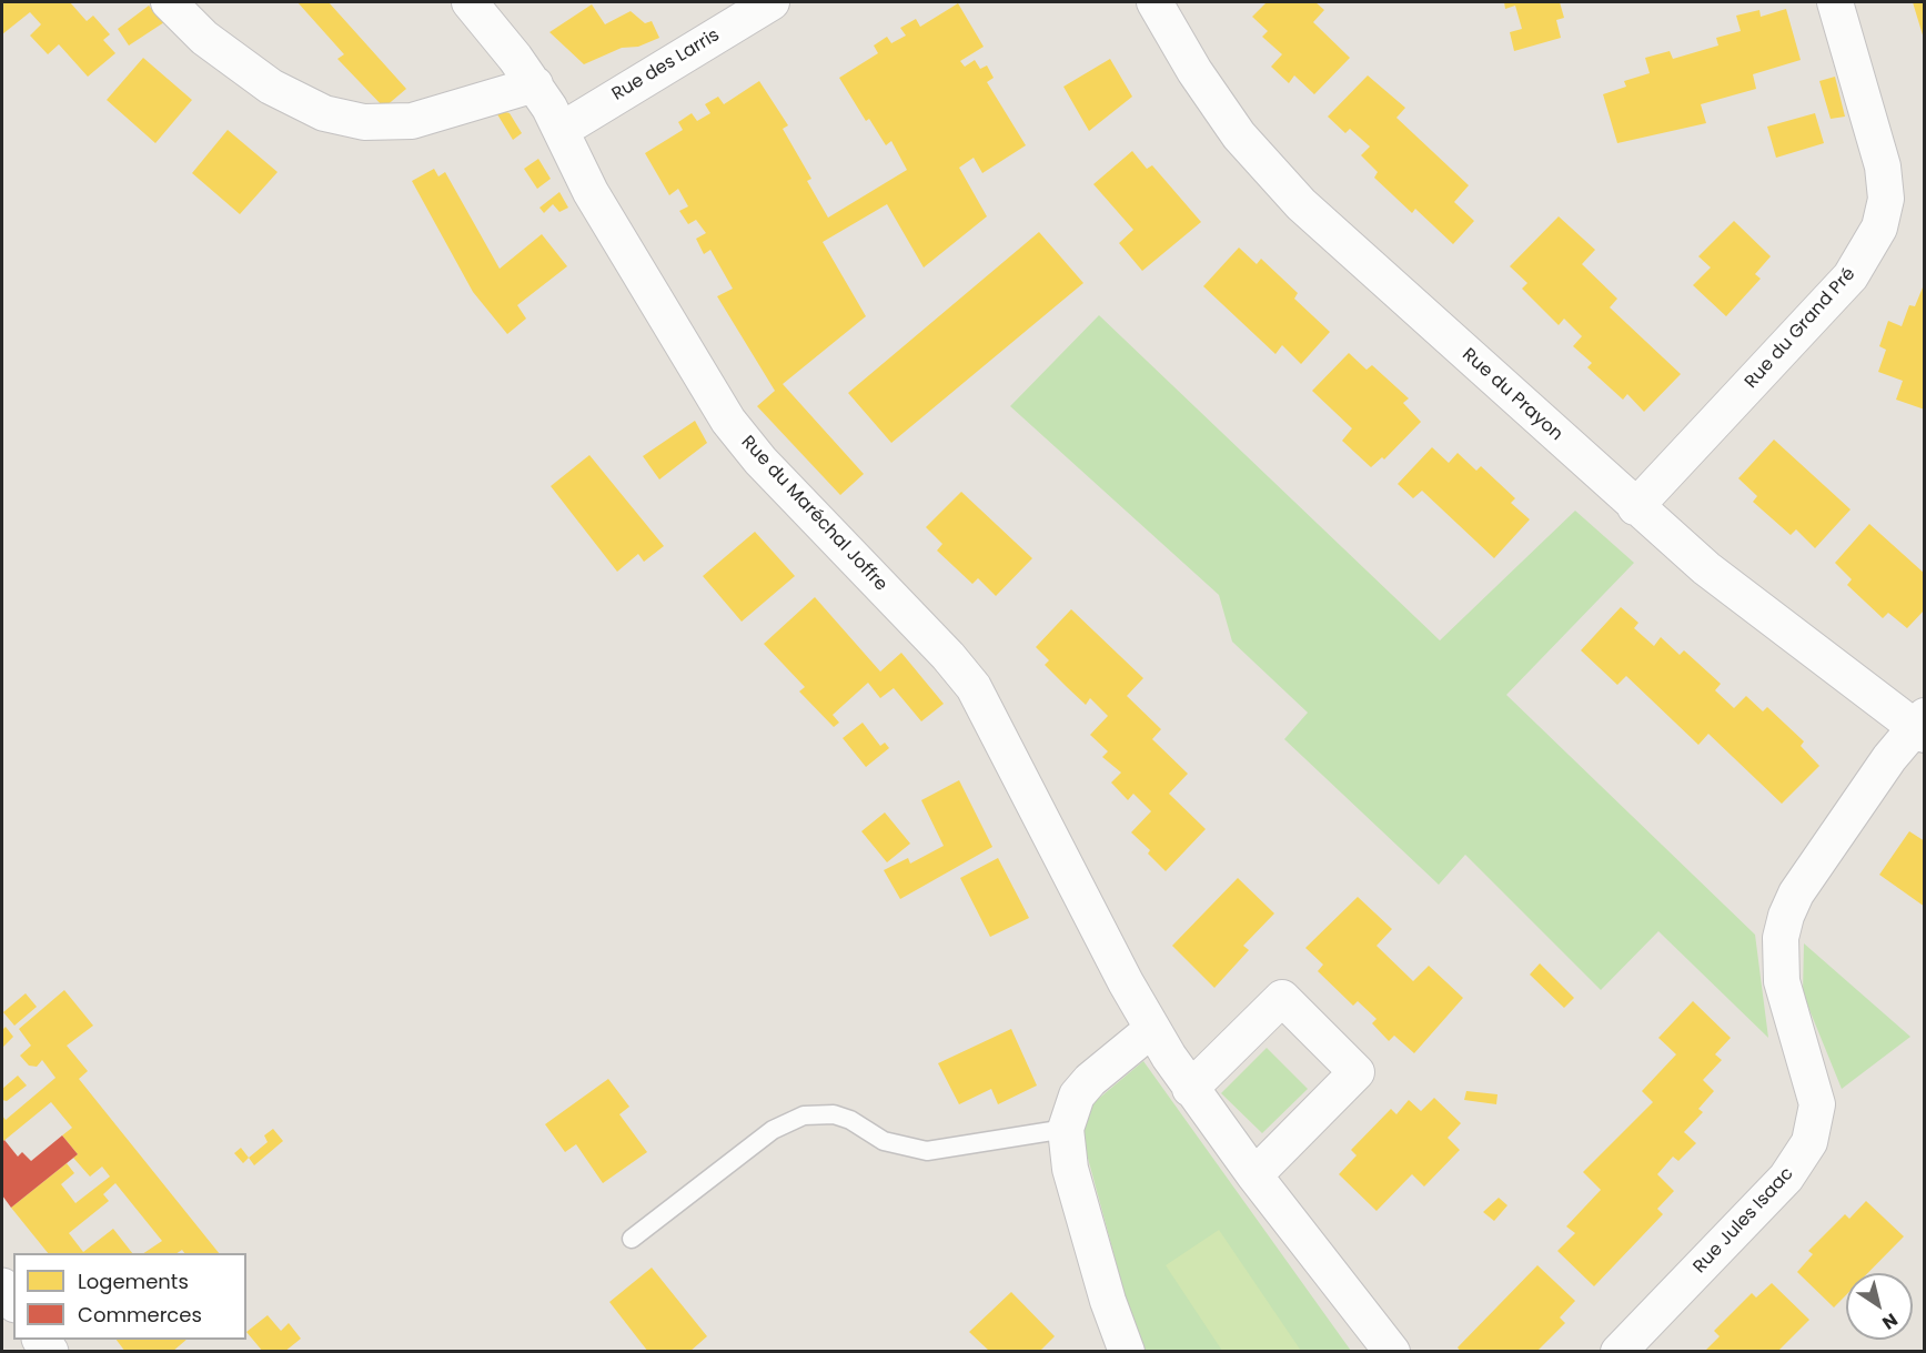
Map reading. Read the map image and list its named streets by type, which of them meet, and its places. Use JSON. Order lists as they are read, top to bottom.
{
  "streets": {
    "street": [
      "Rue des Larris",
      "Rue du Grand Pré",
      "Rue du Prayon",
      "Rue du Maréchal Joffre",
      "Rue Jules Isaac"
    ]
  },
  "crossings": [
    ["Rue des Larris", "Rue du Maréchal Joffre"],
    ["Rue du Grand Pré", "Rue du Prayon"],
    ["Rue du Prayon", "Rue Jules Isaac"]
  ],
  "legend": ["Logements", "Commerces"],
  "north": "bottom right"
}
